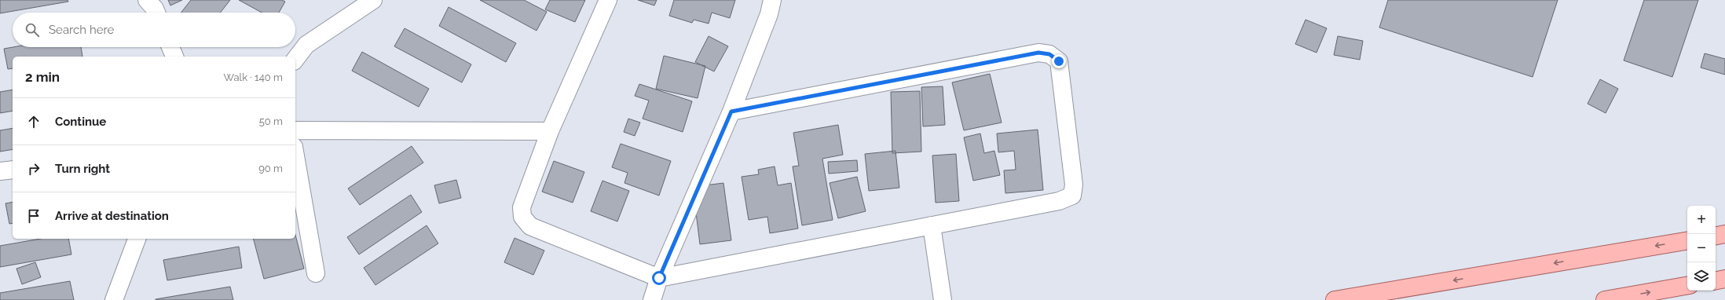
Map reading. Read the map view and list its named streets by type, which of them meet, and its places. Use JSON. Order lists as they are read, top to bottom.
{
  "page": {
    "search": "Search here",
    "heading": ["2 min", "Walk · 140 m"],
    "list": [
      ["Continue", "50 m"],
      ["Turn right", "90 m"],
      "Arrive at destination"
    ],
    "map_buttons": ["+", "−"]
  }
}
